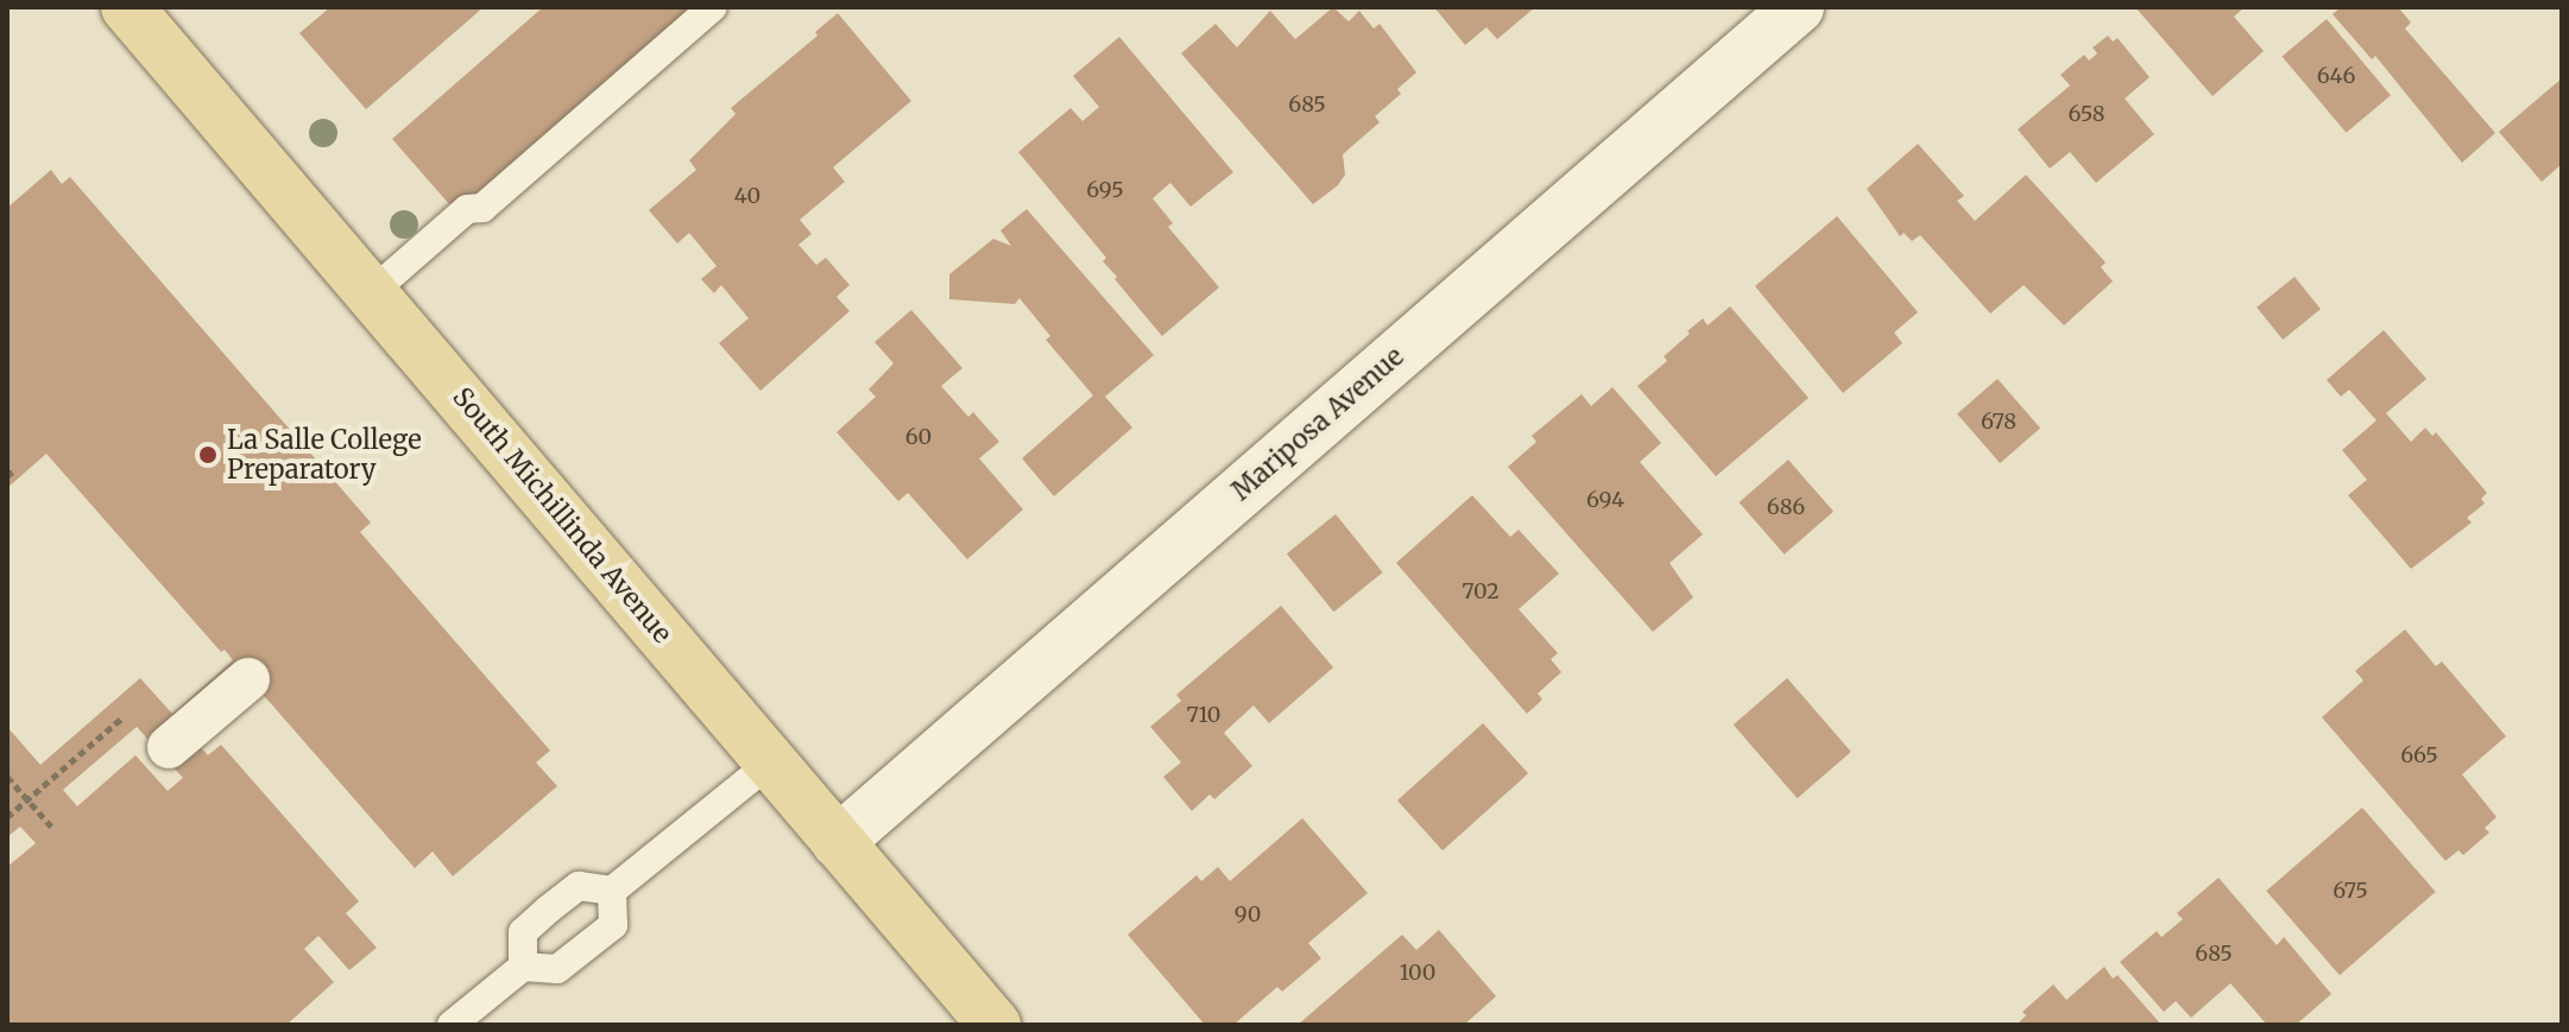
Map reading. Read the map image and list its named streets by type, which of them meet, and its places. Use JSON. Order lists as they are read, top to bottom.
{
  "streets": {
    "main road": ["South Michillinda Avenue"],
    "street": ["Mariposa Avenue"]
  },
  "crossings": [
    ["Mariposa Avenue", "South Michillinda Avenue"]
  ],
  "places": ["La Salle College Preparatory"],
  "house_numbers": [
    "646",
    "685",
    "658",
    "695",
    "40",
    "678",
    "60",
    "694",
    "686",
    "702",
    "710",
    "665",
    "675",
    "90",
    "685",
    "100"
  ]
}
